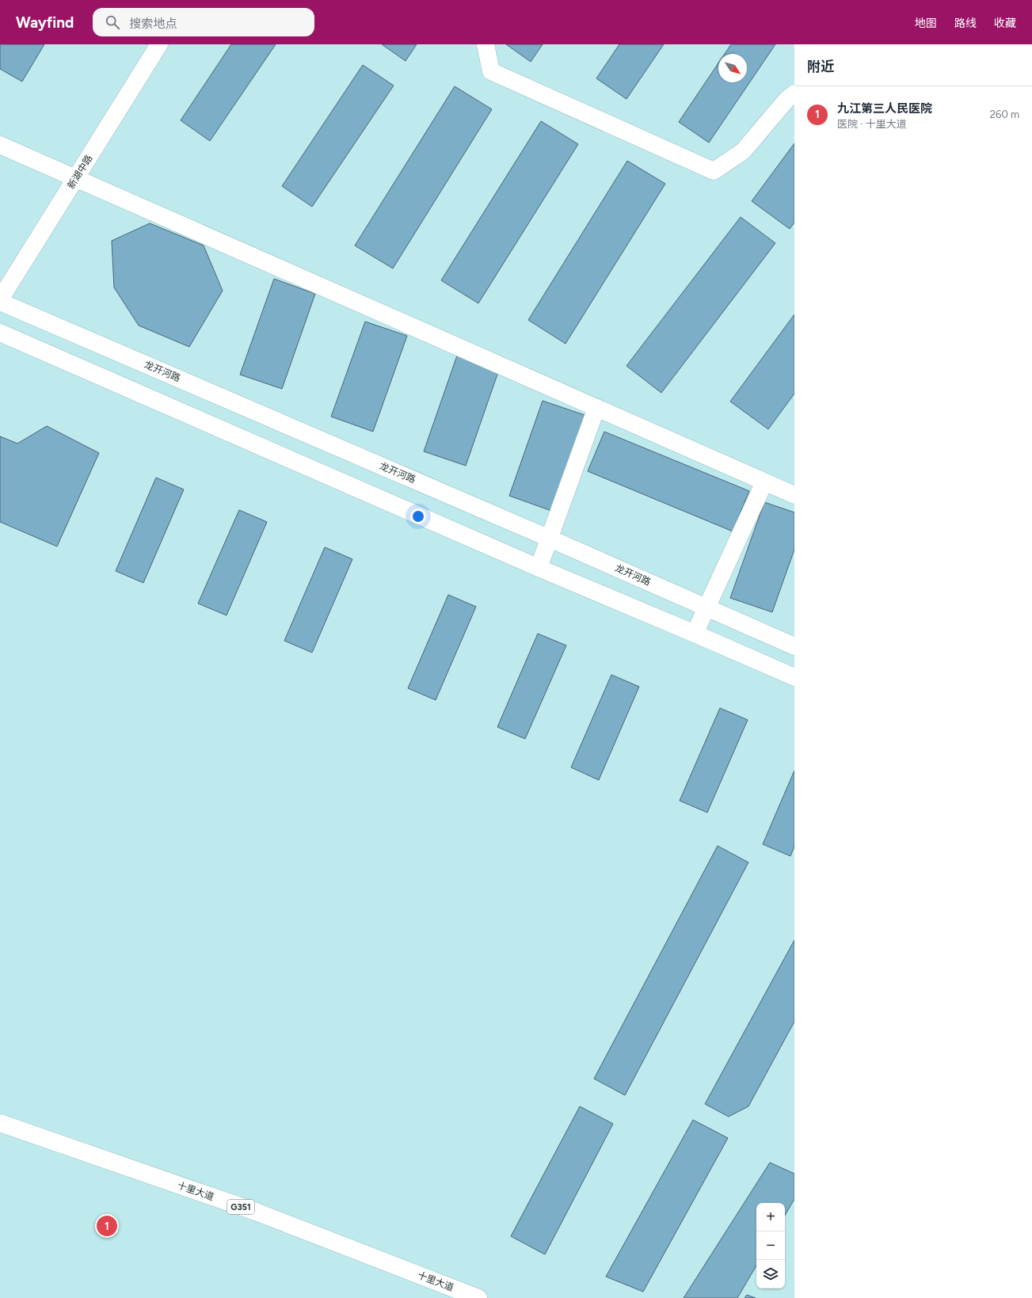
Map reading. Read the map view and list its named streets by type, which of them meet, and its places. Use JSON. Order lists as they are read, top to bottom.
{
  "streets": {
    "main road": [
      "新湖中路",
      "龙开河路",
      "十里大道",
      "G351"
    ]
  },
  "crossings": [
    ["新湖中路", "龙开河路"]
  ],
  "north": "bottom right",
  "page": {
    "header": "Wayfind",
    "search": "搜索地点",
    "nav": ["地图", "路线", "收藏"],
    "heading": "附近",
    "list": [
      {
        "mark": "1",
        "name": "九江第三人民医院",
        "note": "医院 · 十里大道",
        "value": "260 m"
      }
    ],
    "map_buttons": ["+", "−"],
    "pins": "1"
  }
}
